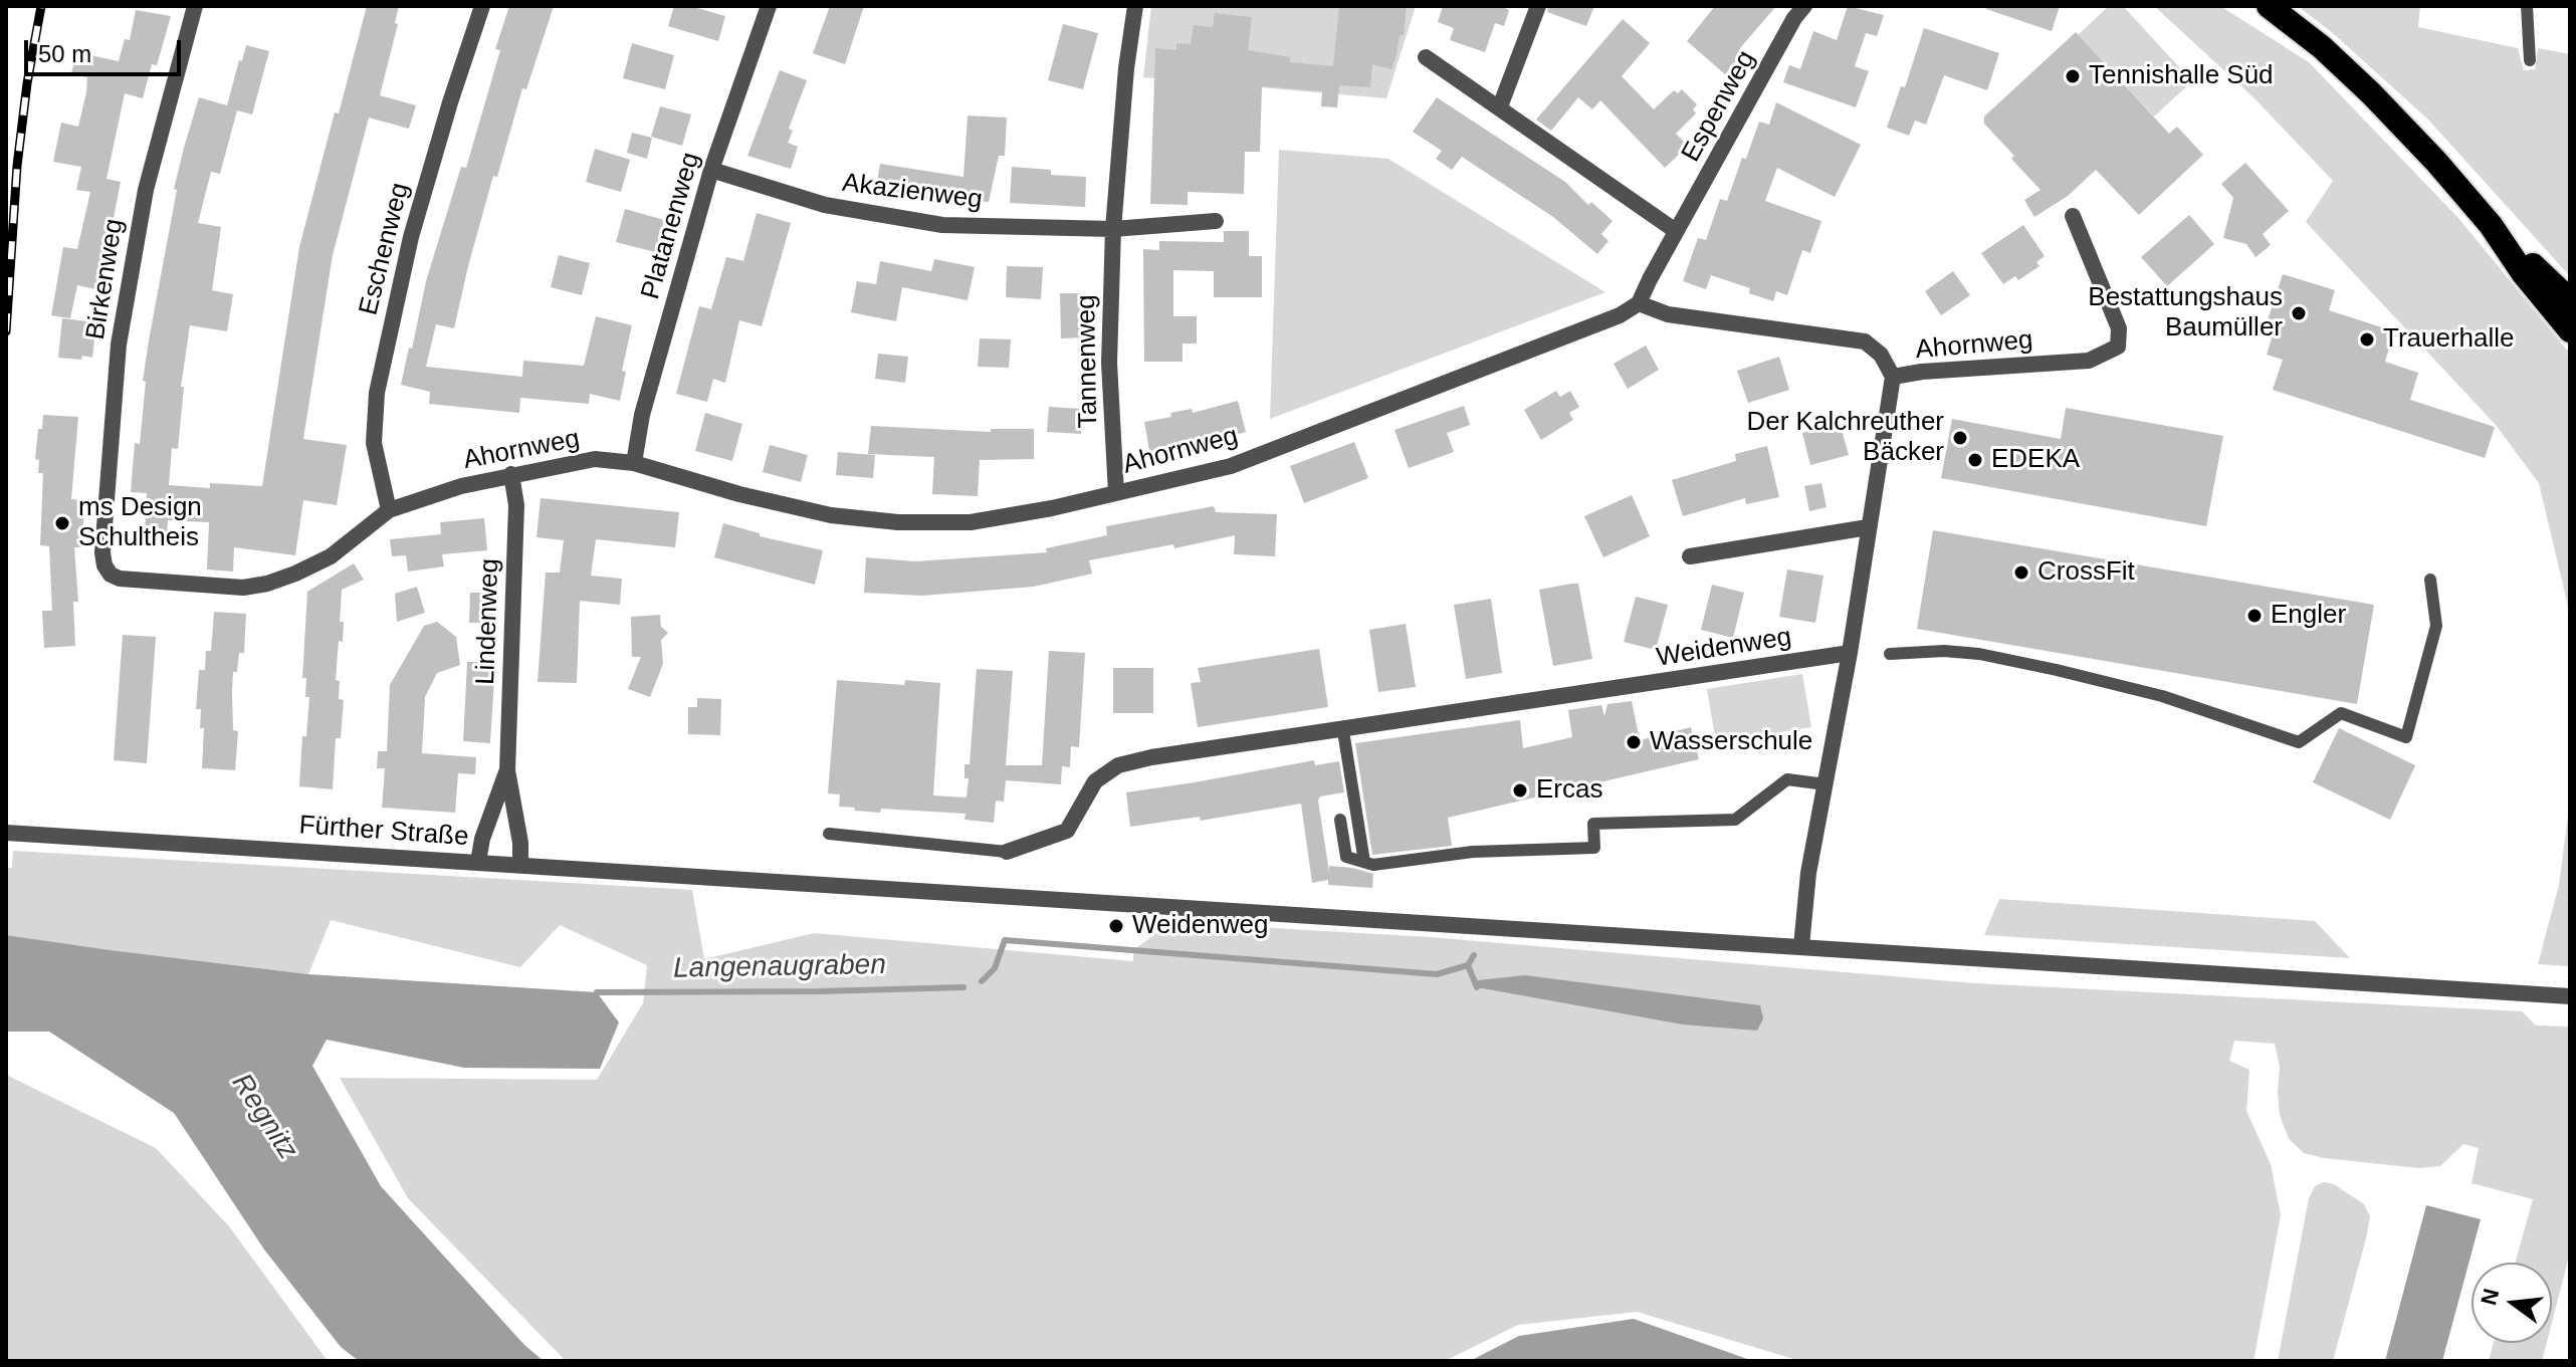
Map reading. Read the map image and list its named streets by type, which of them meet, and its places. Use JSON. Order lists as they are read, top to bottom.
{
  "streets": {
    "street": [
      "Espenweg",
      "Akazienweg",
      "Platanenweg",
      "Eschenweg",
      "Birkenweg",
      "Ahornweg",
      "Tannenweg",
      "Lindenweg",
      "Weidenweg",
      "Fürther Straße"
    ]
  },
  "crossings": [
    ["Espenweg", "Ahornweg"],
    ["Akazienweg", "Platanenweg"],
    ["Akazienweg", "Tannenweg"],
    ["Platanenweg", "Ahornweg"],
    ["Eschenweg", "Ahornweg"],
    ["Birkenweg", "Ahornweg"],
    ["Ahornweg", "Tannenweg"],
    ["Ahornweg", "Lindenweg"],
    ["Lindenweg", "Fürther Straße"]
  ],
  "water": ["Langenaugraben", "Regnitz"],
  "places": [
    "Tennishalle Süd",
    "Bestattungshaus Baumüller",
    "Trauerhalle",
    "Der Kalchreuther Bäcker",
    "EDEKA",
    "ms Design Schultheis",
    "CrossFit",
    "Engler",
    "Wasserschule",
    "Ercas",
    "Weidenweg"
  ],
  "scale_bar": "50 m",
  "north": "left"
}
